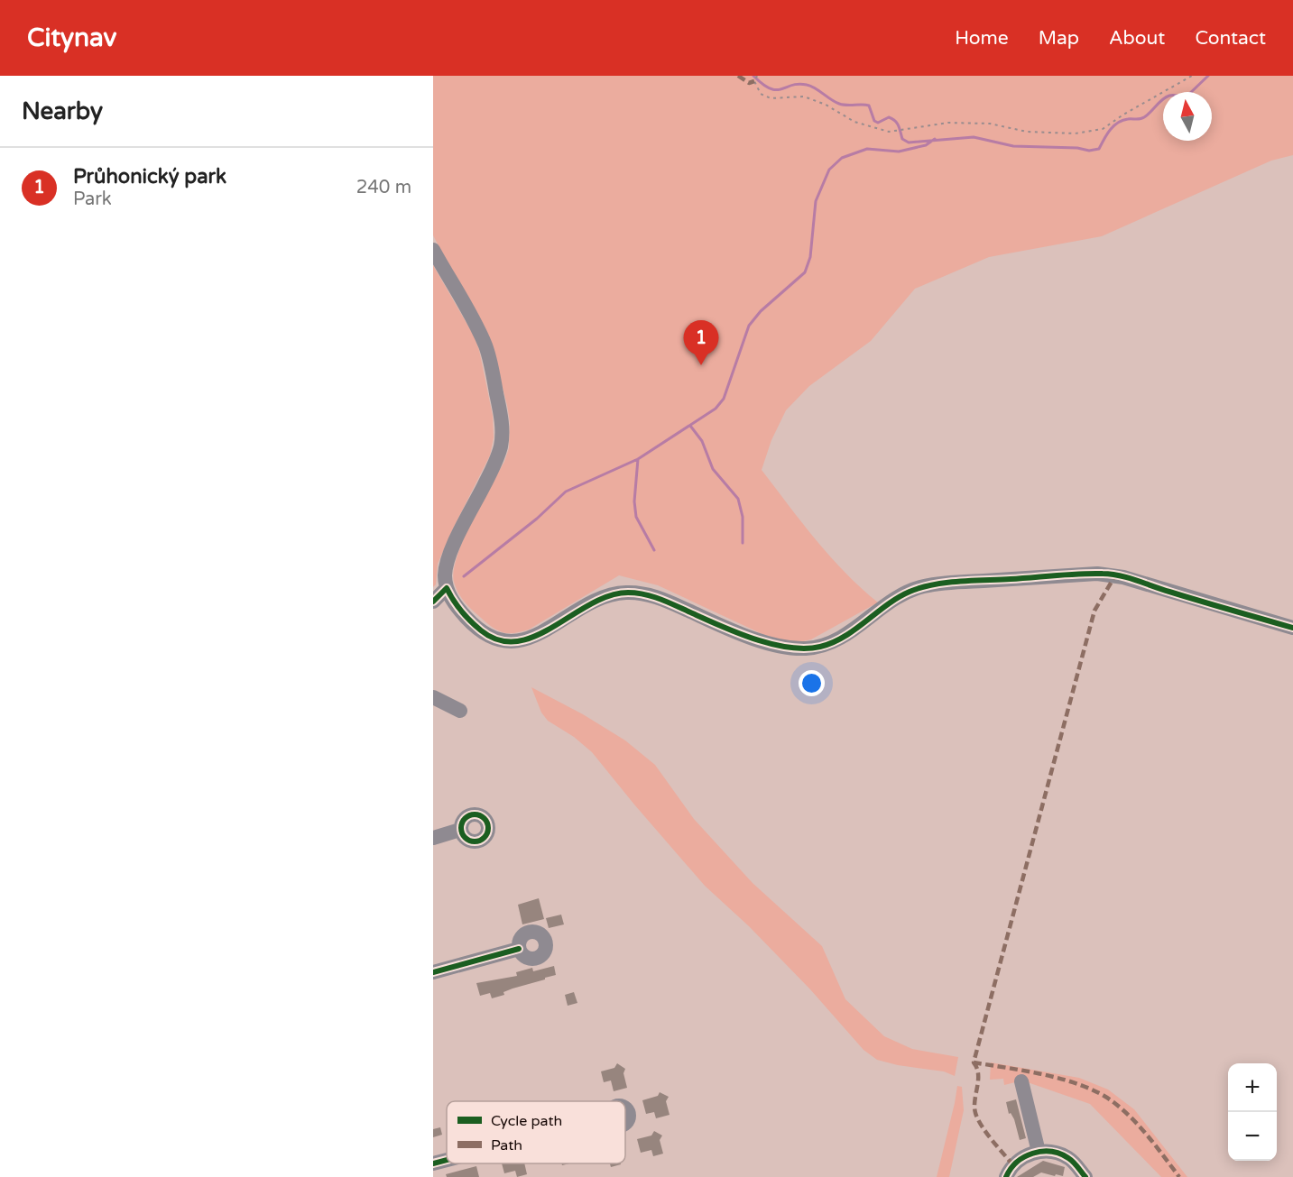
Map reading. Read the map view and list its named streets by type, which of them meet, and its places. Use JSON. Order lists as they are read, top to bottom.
{
  "legend": ["Cycle path", "Path"],
  "north": "top",
  "page": {
    "header": "Citynav",
    "nav": [
      "Home",
      "Map",
      "About",
      "Contact"
    ],
    "heading": "Nearby",
    "list": [
      {
        "mark": "1",
        "name": "Průhonický park",
        "note": "Park",
        "value": "240 m"
      }
    ],
    "pins": "1",
    "map_buttons": ["+", "−"]
  }
}
